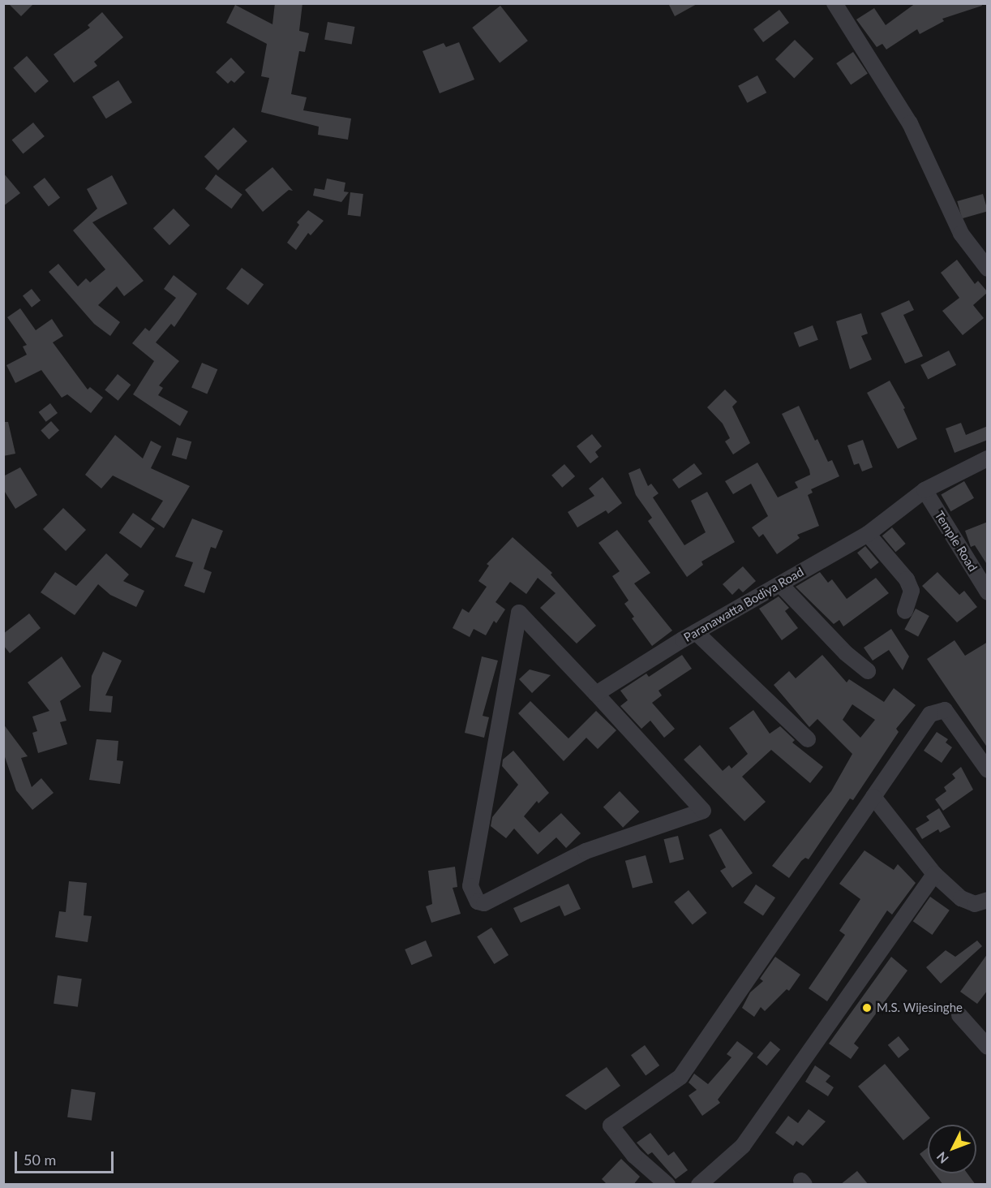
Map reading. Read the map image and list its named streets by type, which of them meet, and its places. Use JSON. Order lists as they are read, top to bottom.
{
  "streets": {
    "street": ["Temple Road", "Paranawatta Bodiya Road"]
  },
  "crossings": [
    ["Temple Road", "Paranawatta Bodiya Road"]
  ],
  "places": ["M.S. Wijesinghe"],
  "scale_bar": "50 m",
  "north": "bottom left"
}
